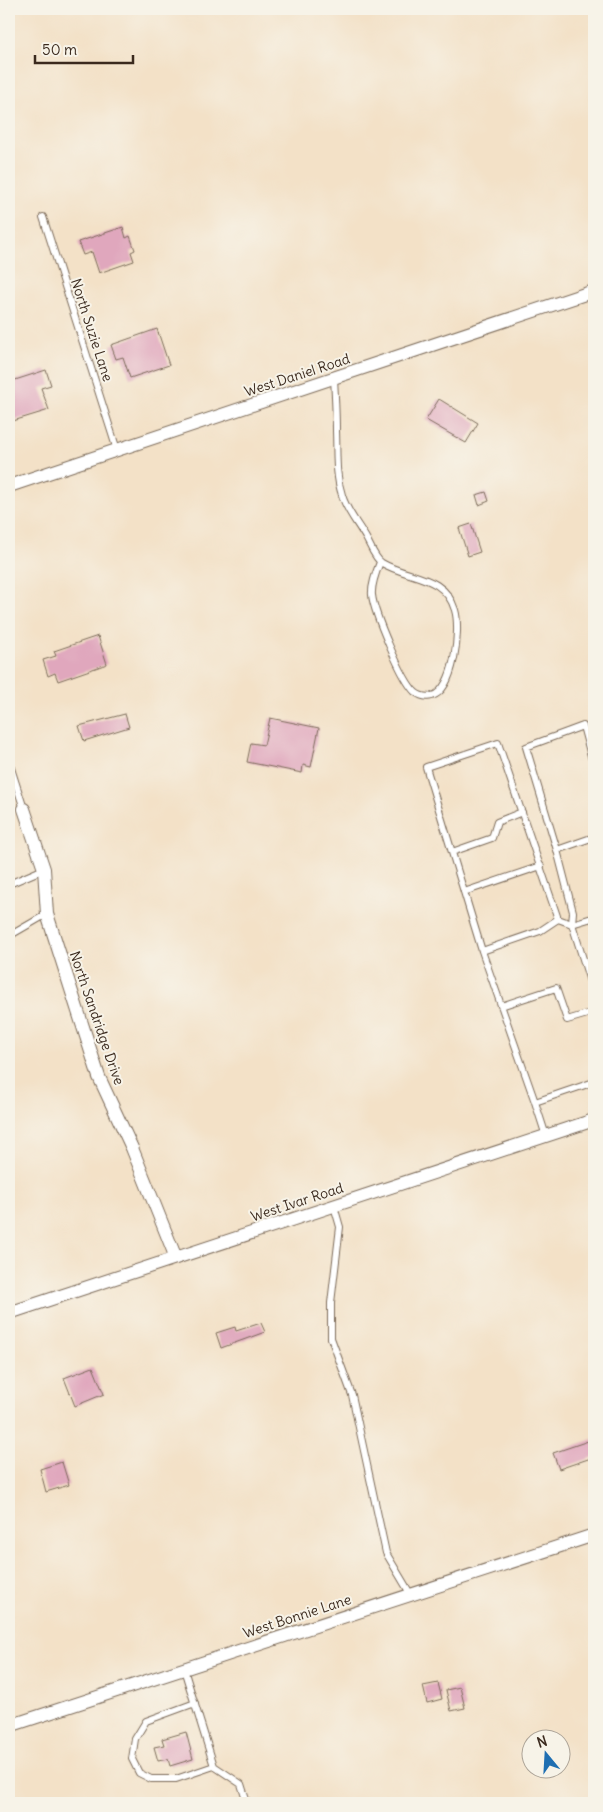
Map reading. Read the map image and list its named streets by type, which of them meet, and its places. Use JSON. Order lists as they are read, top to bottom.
{
  "streets": {
    "street": [
      "West Daniel Road",
      "North Sandridge Drive",
      "West Ivar Road",
      "West Bonnie Lane"
    ],
    "lane": ["North Suzie Lane"]
  },
  "crossings": [
    ["North Suzie Lane", "West Daniel Road"],
    ["North Sandridge Drive", "West Ivar Road"]
  ],
  "scale_bar": "50 m",
  "north": "top"
}
